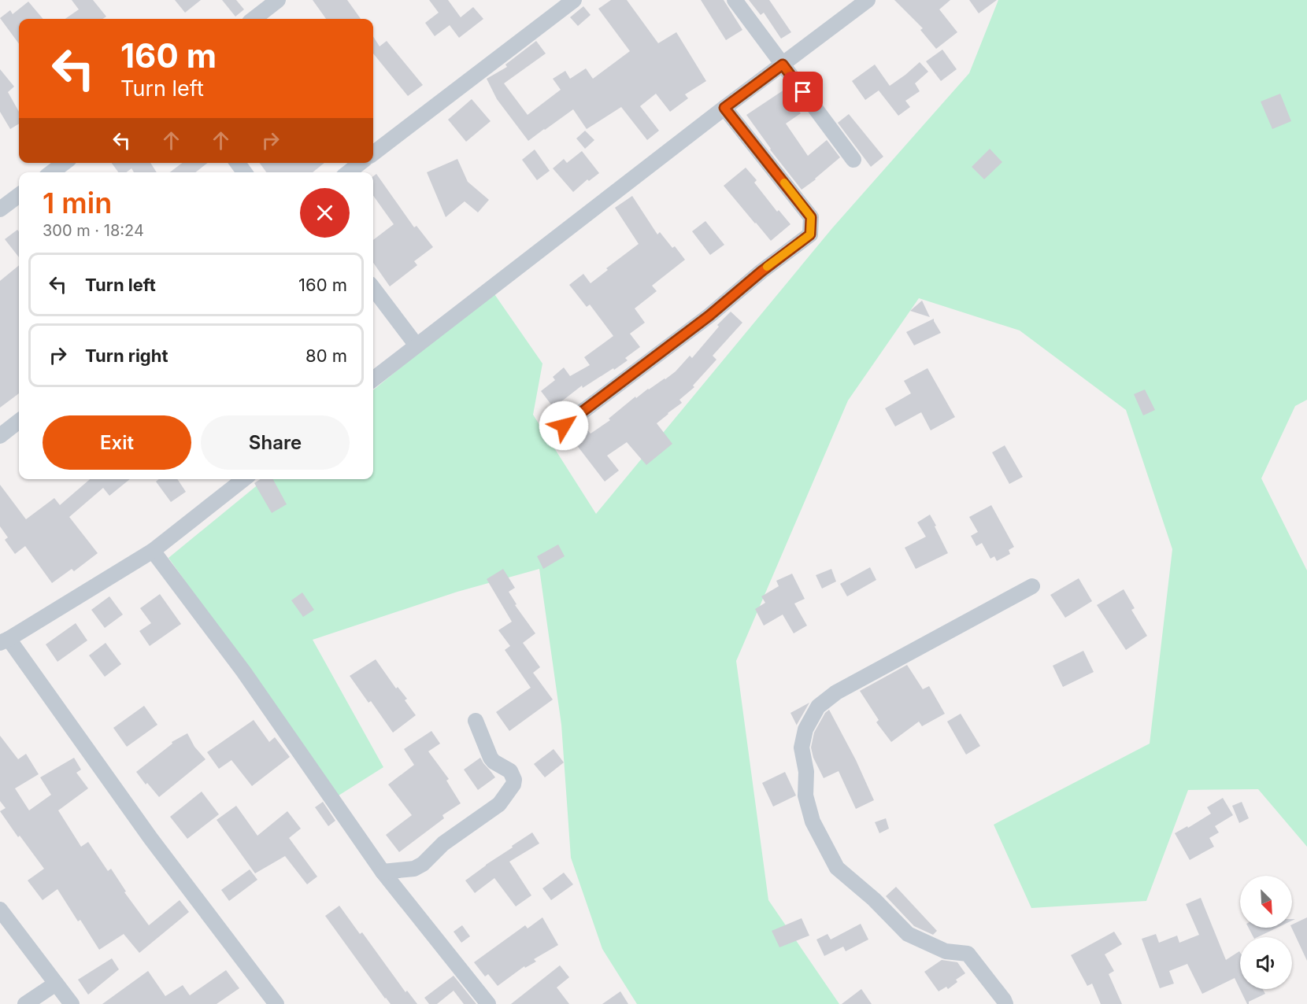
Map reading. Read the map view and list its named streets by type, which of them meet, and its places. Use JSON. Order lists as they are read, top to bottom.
{
  "north": "bottom right",
  "page": {
    "turn": ["160 m", "Turn left"],
    "heading": ["1 min", "300 m · 18:24"],
    "list": [
      {
        "name": "Turn left",
        "value": "160 m"
      },
      {
        "name": "Turn right",
        "value": "80 m"
      }
    ],
    "buttons": ["Exit", "Share"]
  }
}
